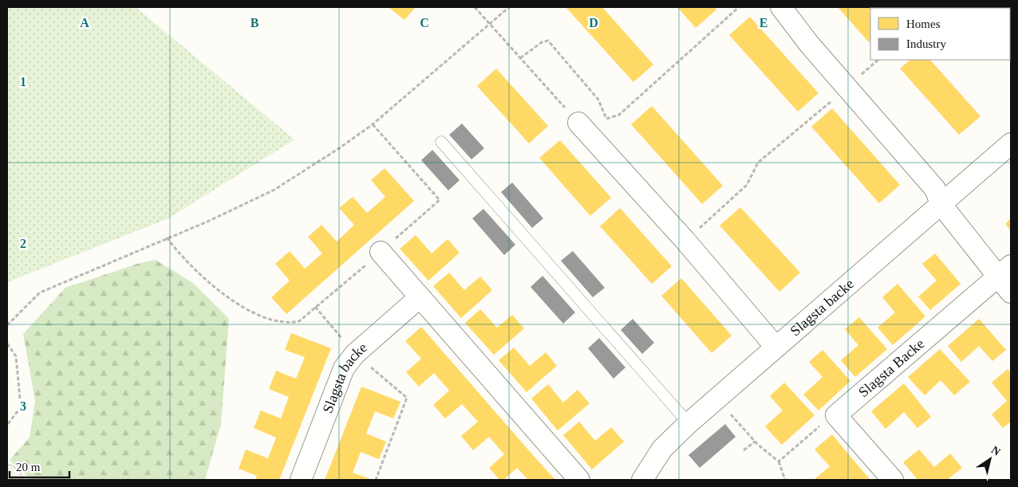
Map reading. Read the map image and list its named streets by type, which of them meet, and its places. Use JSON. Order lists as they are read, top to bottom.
{
  "streets": {
    "street": ["Slagsta backe", "Slagsta Backe"]
  },
  "legend": ["Homes", "Industry"],
  "scale_bar": "20 m",
  "north": "top right",
  "grid": {
    "columns": [
      "A",
      "B",
      "C",
      "D",
      "E"
    ],
    "rows": ["1", "2", "3"]
  }
}
